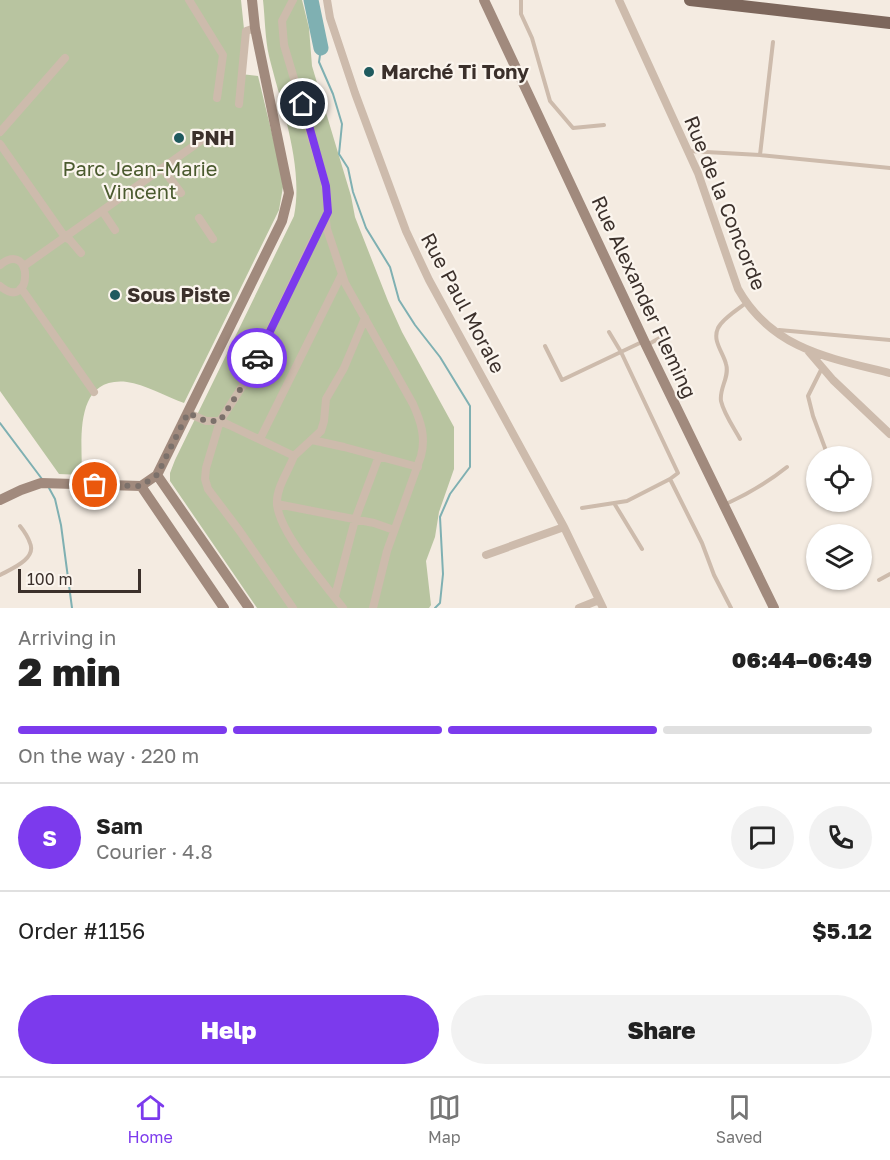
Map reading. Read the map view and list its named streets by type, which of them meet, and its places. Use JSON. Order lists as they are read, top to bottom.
{
  "streets": {
    "street": ["Rue de la Concorde", "Rue Alexander Fleming", "Rue Paul Morale"]
  },
  "parks": ["Parc Jean-Marie Vincent"],
  "places": ["Marché Ti Tony", "PNH", "Sous Piste"],
  "scale_bar": "100 m",
  "page": {
    "scale": "100 m",
    "heading": ["2 min", "Arriving in", "06:44–06:49"],
    "panel": [
      "Sam",
      "Courier · 4.8",
      "Order #1156",
      "$5.12"
    ],
    "bar": "On the way · 220 m",
    "round": "S",
    "buttons": ["Help", "Share"],
    "tabs": ["Home", "Map", "Saved"]
  }
}
